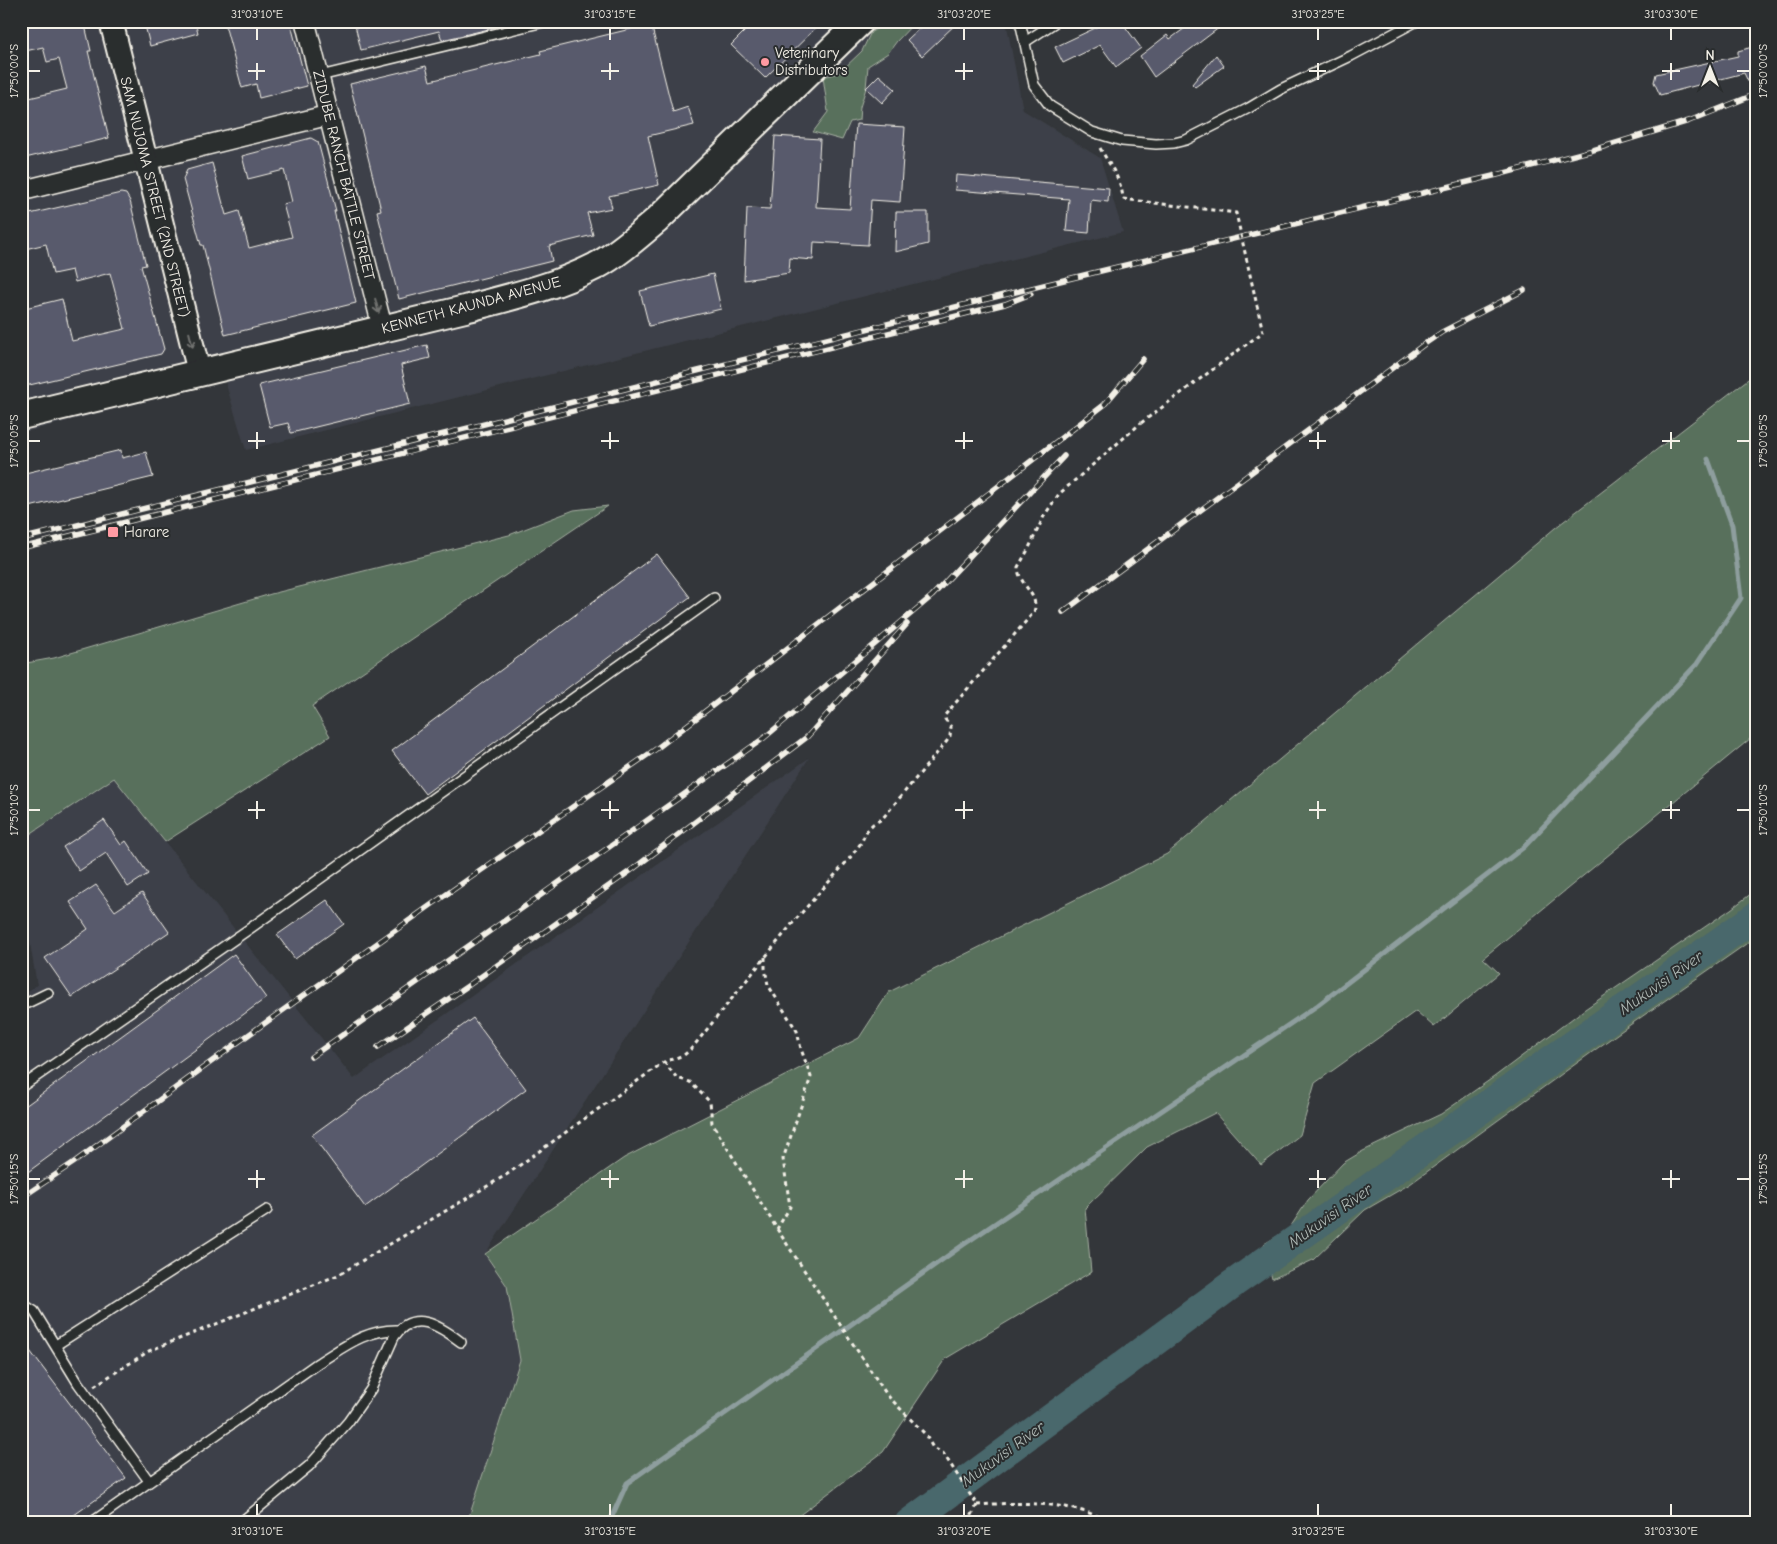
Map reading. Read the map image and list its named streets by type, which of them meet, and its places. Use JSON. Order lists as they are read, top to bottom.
{
  "streets": {
    "main road": ["KENNETH KAUNDA AVENUE"],
    "street": ["ZIDUBE RANCH BATTLE STREET", "SAM NUJOMA STREET (2ND STREET)"]
  },
  "crossings": [
    ["ZIDUBE RANCH BATTLE STREET", "KENNETH KAUNDA AVENUE"],
    ["SAM NUJOMA STREET (2ND STREET)", "KENNETH KAUNDA AVENUE"]
  ],
  "one_way": ["ZIDUBE RANCH BATTLE STREET", "SAM NUJOMA STREET (2ND STREET)"],
  "water": ["Mukuvisi River"],
  "places": {
    "other": ["Veterinary Distributors"],
    "transit": ["Harare"]
  },
  "north": "top",
  "coordinates": [
    "31°03'10\"E",
    "31°03'15\"E",
    "31°03'20\"E",
    "31°03'25\"E",
    "31°03'30\"E",
    "17°50'00\"S",
    "17°50'05\"S",
    "17°50'10\"S",
    "17°50'15\"S"
  ]
}
